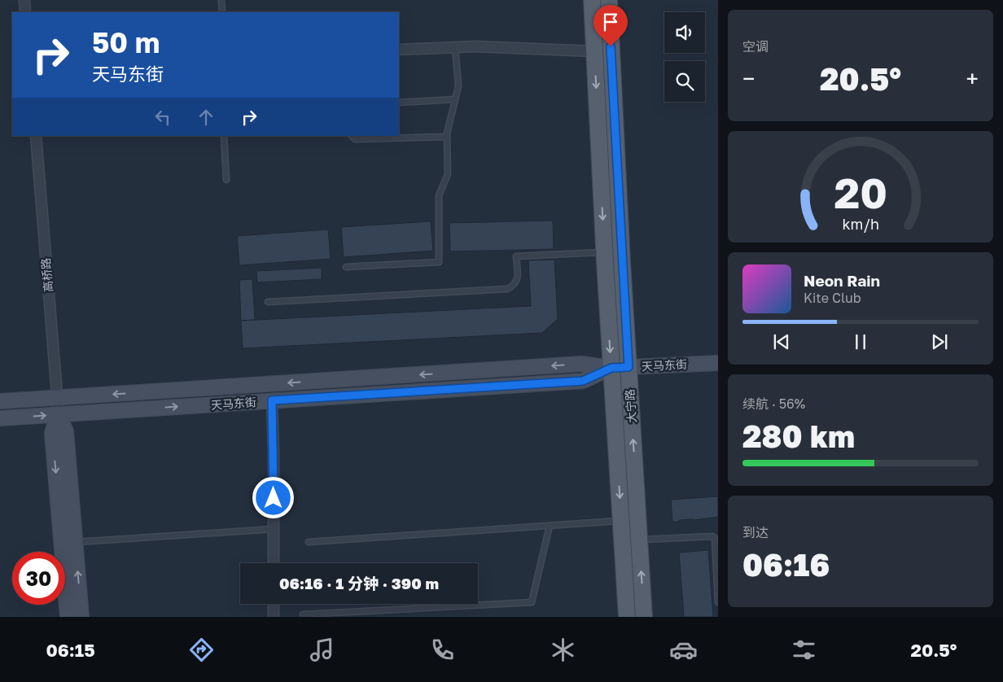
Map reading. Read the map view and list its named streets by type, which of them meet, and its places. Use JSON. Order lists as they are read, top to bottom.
{
  "streets": {
    "main road": ["大宁路"],
    "street": ["高桥路", "天马东街"]
  },
  "crossings": [
    ["高桥路", "天马东街"],
    ["天马东街", "大宁路"]
  ],
  "page": {
    "tile": [
      "空调",
      ["续航 · 56%", "280 km"],
      ["到达", "06:16"]
    ],
    "turn": ["50 m", "天马东街"],
    "heat": ["−", "20.5°", "+"],
    "song": ["Neon Rain", "Kite Club"],
    "limit": "30",
    "trip": "06:16 · 1 分钟 · 390 m",
    "tabs": ["06:15", "20.5°"],
    "gauge": ["20", "km/h"]
  }
}
